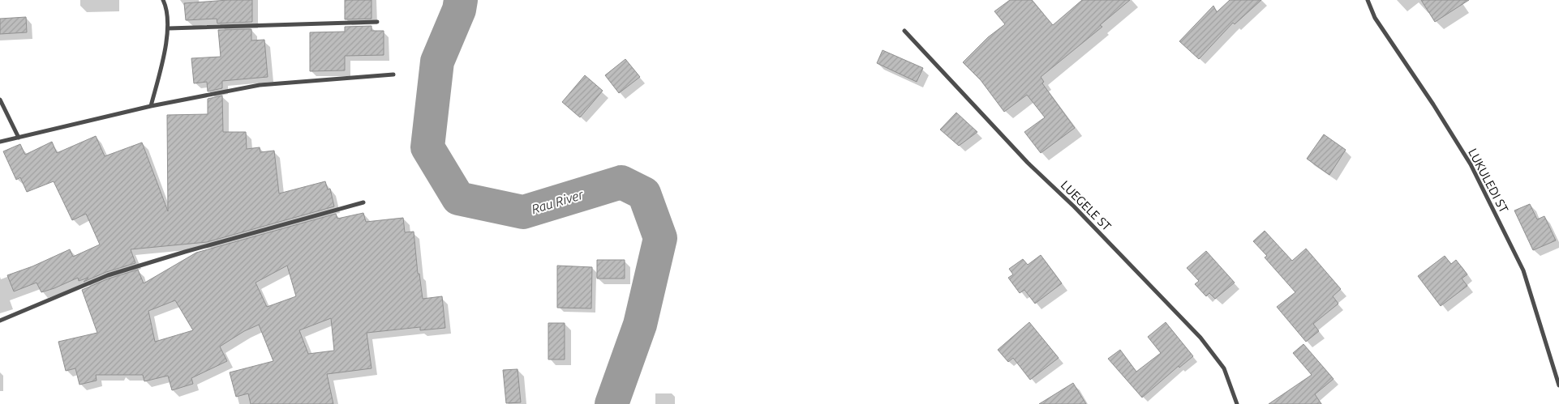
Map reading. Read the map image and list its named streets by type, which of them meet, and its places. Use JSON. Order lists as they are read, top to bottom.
{
  "streets": {
    "street": ["LUKULEDI ST", "LUEGELE ST"]
  },
  "water": ["Rau River"]
}
